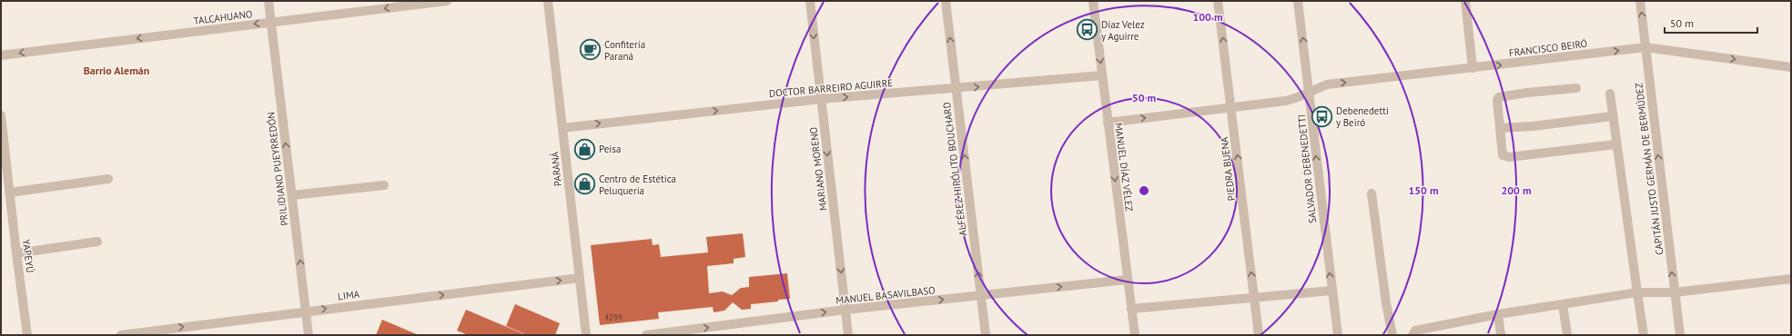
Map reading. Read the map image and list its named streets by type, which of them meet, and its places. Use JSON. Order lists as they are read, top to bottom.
{
  "streets": {
    "street": [
      "TALCAHUANO",
      "FRANCISCO BEIRÓ",
      "DOCTOR BARREIRO AGUIRRE",
      "MANUEL DÍAZ VÉLEZ",
      "PRILIDIANO PUEYRREDÓN",
      "PARANÁ",
      "MARIANO MORENO",
      "ALFÉREZ HIPÓLITO BOUCHARD",
      "PIEDRA BUENA",
      "SALVADOR DEBENEDETTI",
      "CAPITÁN JUSTO GERMÁN DE BERMÚDEZ",
      "YAPEYÚ",
      "LIMA",
      "MANUEL BASAVILBASO"
    ]
  },
  "crossings": [
    ["TALCAHUANO", "PRILIDIANO PUEYRREDÓN"],
    ["FRANCISCO BEIRÓ", "SALVADOR DEBENEDETTI"],
    ["FRANCISCO BEIRÓ", "CAPITÁN JUSTO GERMÁN DE BERMÚDEZ"],
    ["DOCTOR BARREIRO AGUIRRE", "MANUEL DÍAZ VÉLEZ"],
    ["DOCTOR BARREIRO AGUIRRE", "PARANÁ"],
    ["DOCTOR BARREIRO AGUIRRE", "MARIANO MORENO"],
    ["DOCTOR BARREIRO AGUIRRE", "ALFÉREZ HIPÓLITO BOUCHARD"],
    ["MANUEL DÍAZ VÉLEZ", "MANUEL BASAVILBASO"],
    ["PRILIDIANO PUEYRREDÓN", "LIMA"],
    ["PARANÁ", "LIMA"],
    ["MARIANO MORENO", "MANUEL BASAVILBASO"],
    ["ALFÉREZ HIPÓLITO BOUCHARD", "MANUEL BASAVILBASO"]
  ],
  "one_way": [
    "TALCAHUANO",
    "FRANCISCO BEIRÓ",
    "DOCTOR BARREIRO AGUIRRE",
    "MANUEL DÍAZ VÉLEZ",
    "PRILIDIANO PUEYRREDÓN",
    "MARIANO MORENO",
    "ALFÉREZ HIPÓLITO BOUCHARD",
    "PIEDRA BUENA",
    "LIMA",
    "MANUEL BASAVILBASO"
  ],
  "districts": ["Barrio Alemán"],
  "places": {
    "bus stop": ["Díaz Velez y Aguirre", "Debenedetti y Beiró"],
    "cafe": ["Confitería Paraná"],
    "shop": ["Peisa", "Centro de Estética Peluquería"]
  },
  "house_numbers": ["4299"],
  "scale_bar": "50 m",
  "rings": [
    "100 m",
    "50 m",
    "150 m",
    "200 m"
  ]
}
